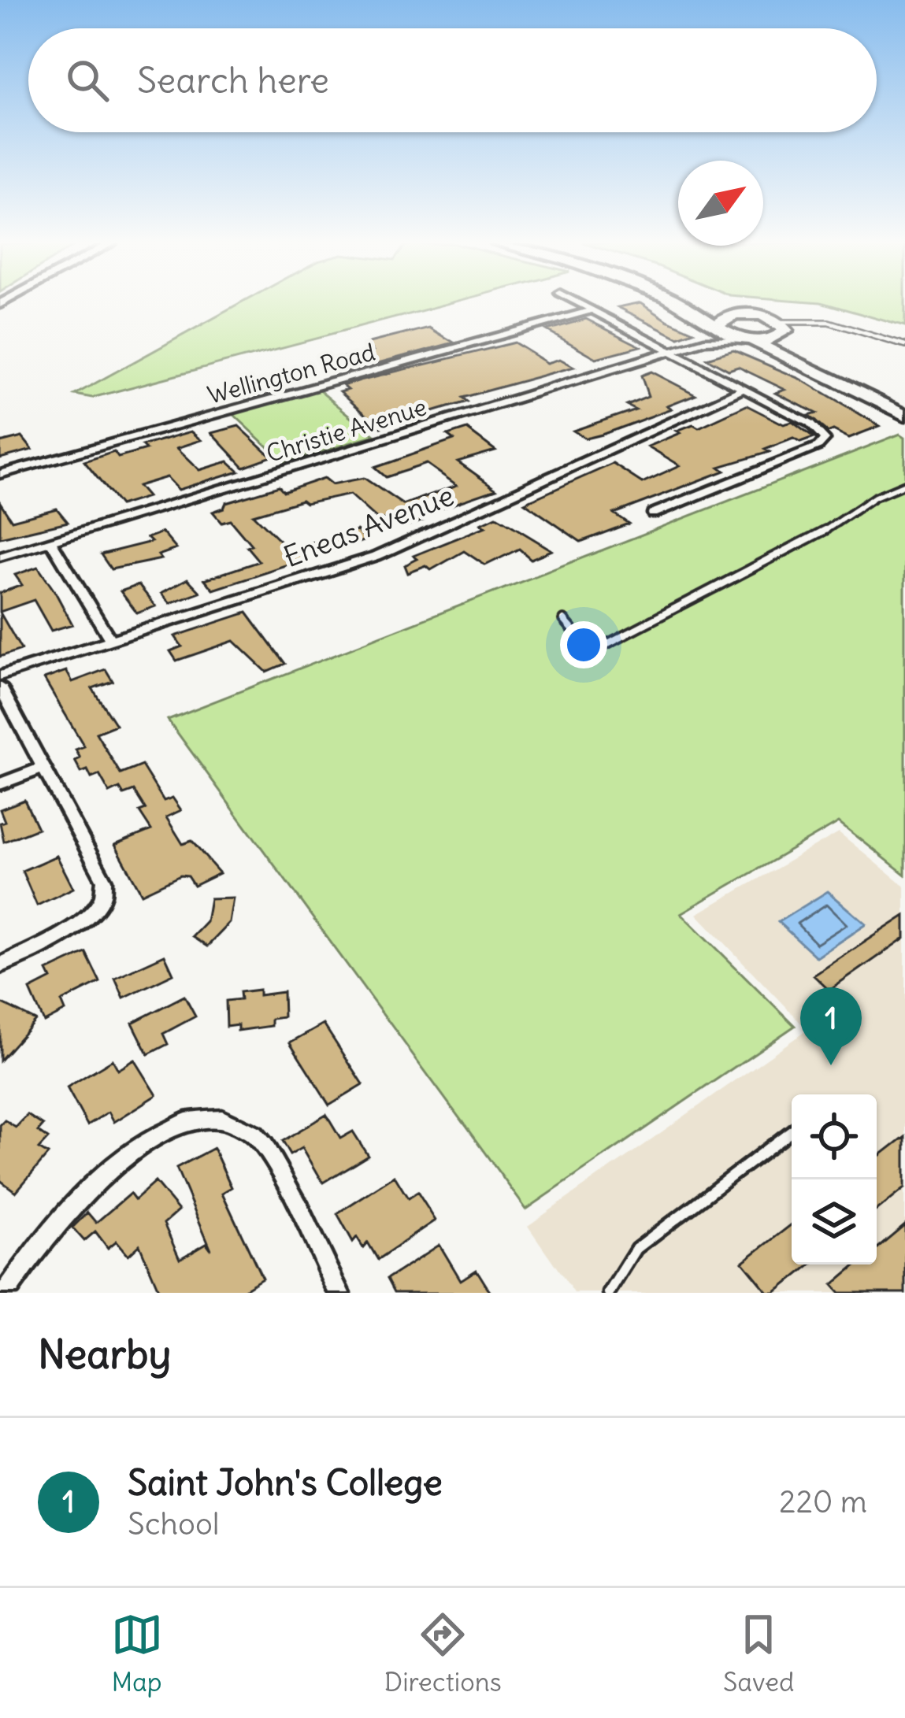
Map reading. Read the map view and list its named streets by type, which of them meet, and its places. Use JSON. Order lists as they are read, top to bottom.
{
  "streets": {
    "street": ["Wellington Road", "Christie Avenue", "Eneas Avenue"]
  },
  "north": "top right",
  "page": {
    "search": "Search here",
    "pins": "1",
    "heading": "Nearby",
    "list": [
      {
        "mark": "1",
        "name": "Saint John's College",
        "note": "School",
        "value": "220 m"
      }
    ],
    "nav": ["Map", "Directions", "Saved"]
  }
}
